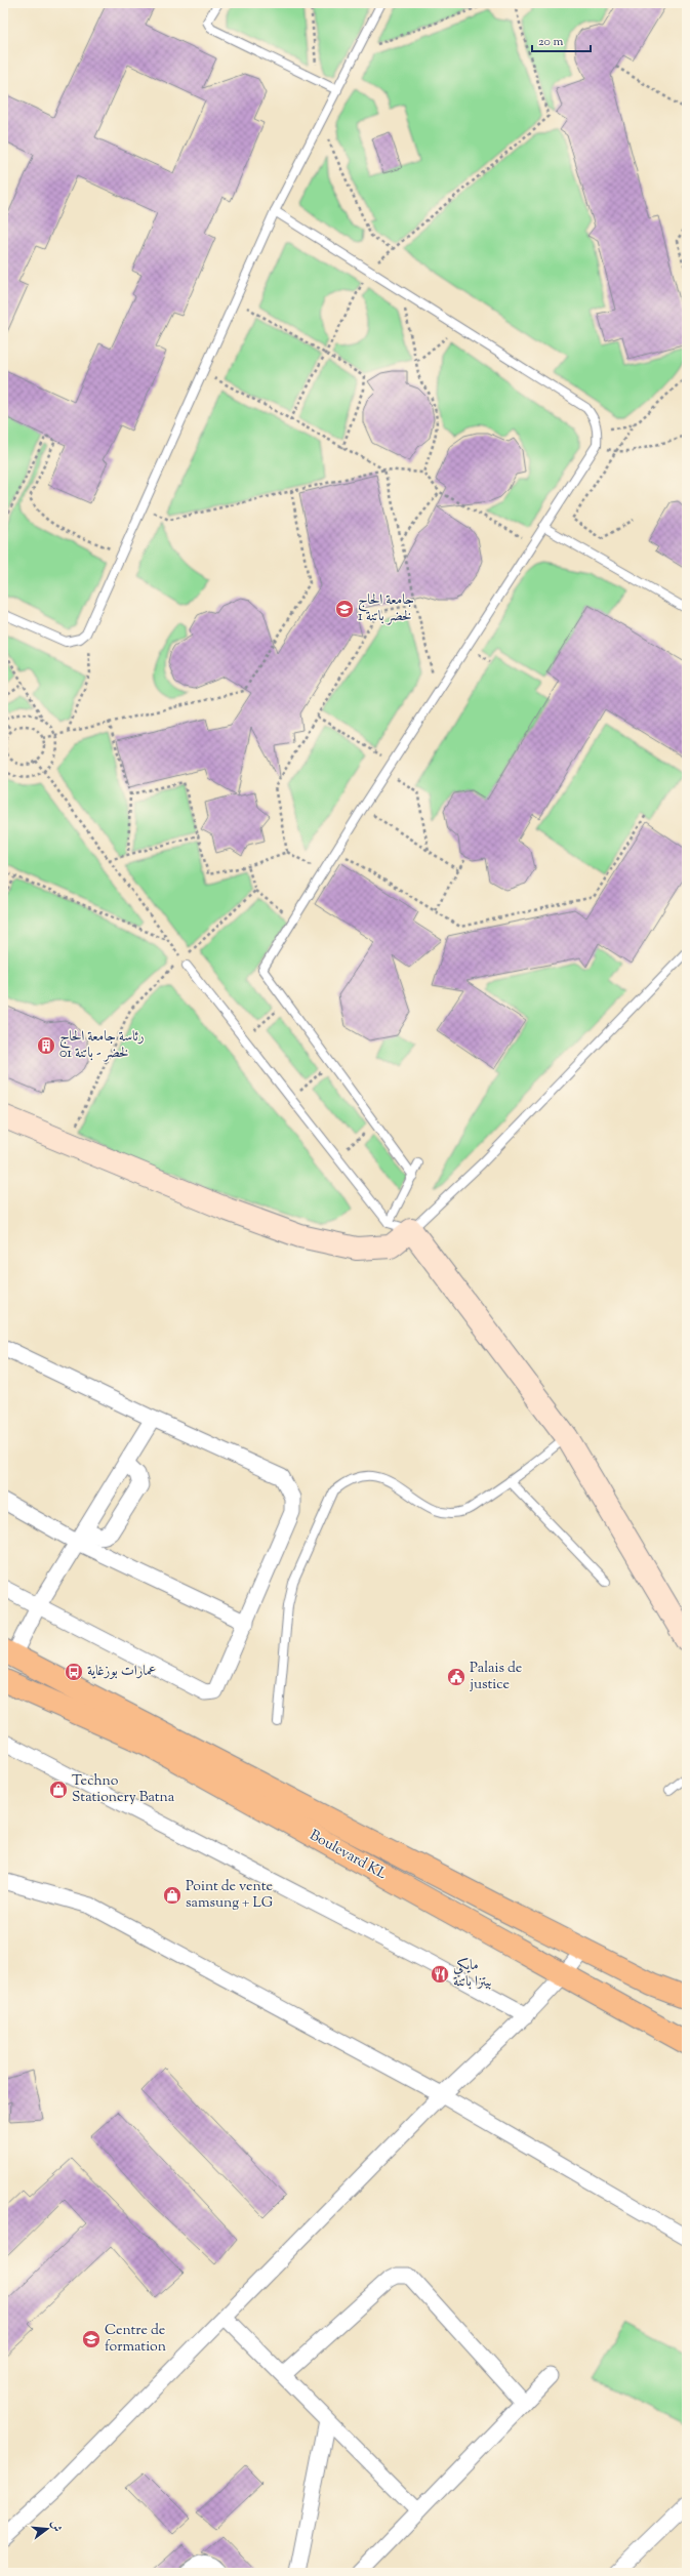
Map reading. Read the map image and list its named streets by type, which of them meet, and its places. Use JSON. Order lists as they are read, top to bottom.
{
  "streets": {
    "main road": ["Boulevard KL"]
  },
  "places": {
    "school or university": ["جامعة الحاج لخضر باتنة 1", "Centre de formation"],
    "building": ["رئاسة جامعة الحاج لخضر - باتنة 01"],
    "bus stop": ["عمارات بوزغاية"],
    "public building": ["Palais de justice"],
    "shop": ["Techno Stationery Batna", "Point de vente samsung + LG"],
    "restaurant": ["مايكي بيتزا باتنة"]
  },
  "scale_bar": "20 m",
  "north": "right"
}
